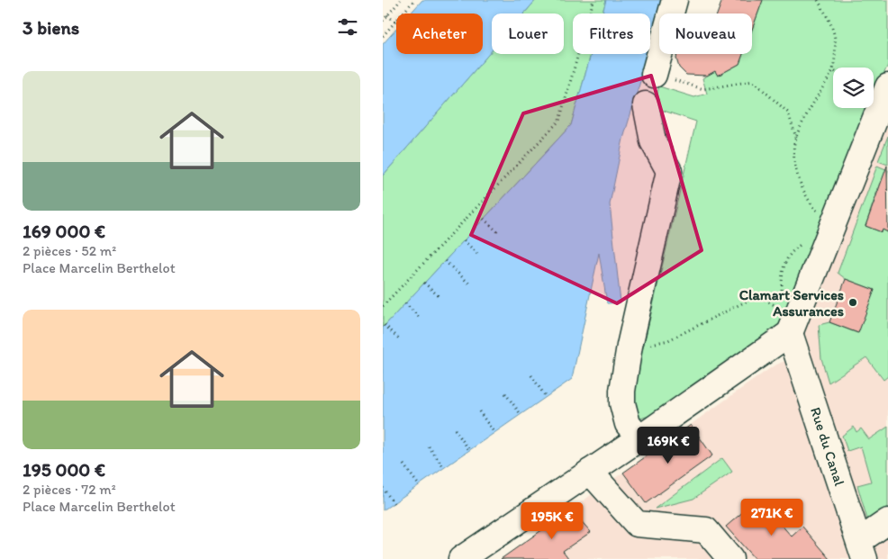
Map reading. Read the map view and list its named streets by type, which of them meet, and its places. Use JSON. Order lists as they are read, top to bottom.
{
  "streets": {
    "street": ["Rue du Canal"]
  },
  "places": ["Clamart Services Assurances"],
  "page": {
    "heading": "3 biens",
    "chip": [
      "Acheter",
      "Louer",
      "Filtres",
      "Nouveau"
    ],
    "list": [
      {
        "name": "169 000 €",
        "note": "2 pièces · 52 m² · Place Marcelin Berthelot"
      },
      {
        "name": "195 000 €",
        "note": "2 pièces · 72 m² · Place Marcelin Berthelot"
      }
    ],
    "price": ["169K €", "271K €", "195K €"]
  }
}
